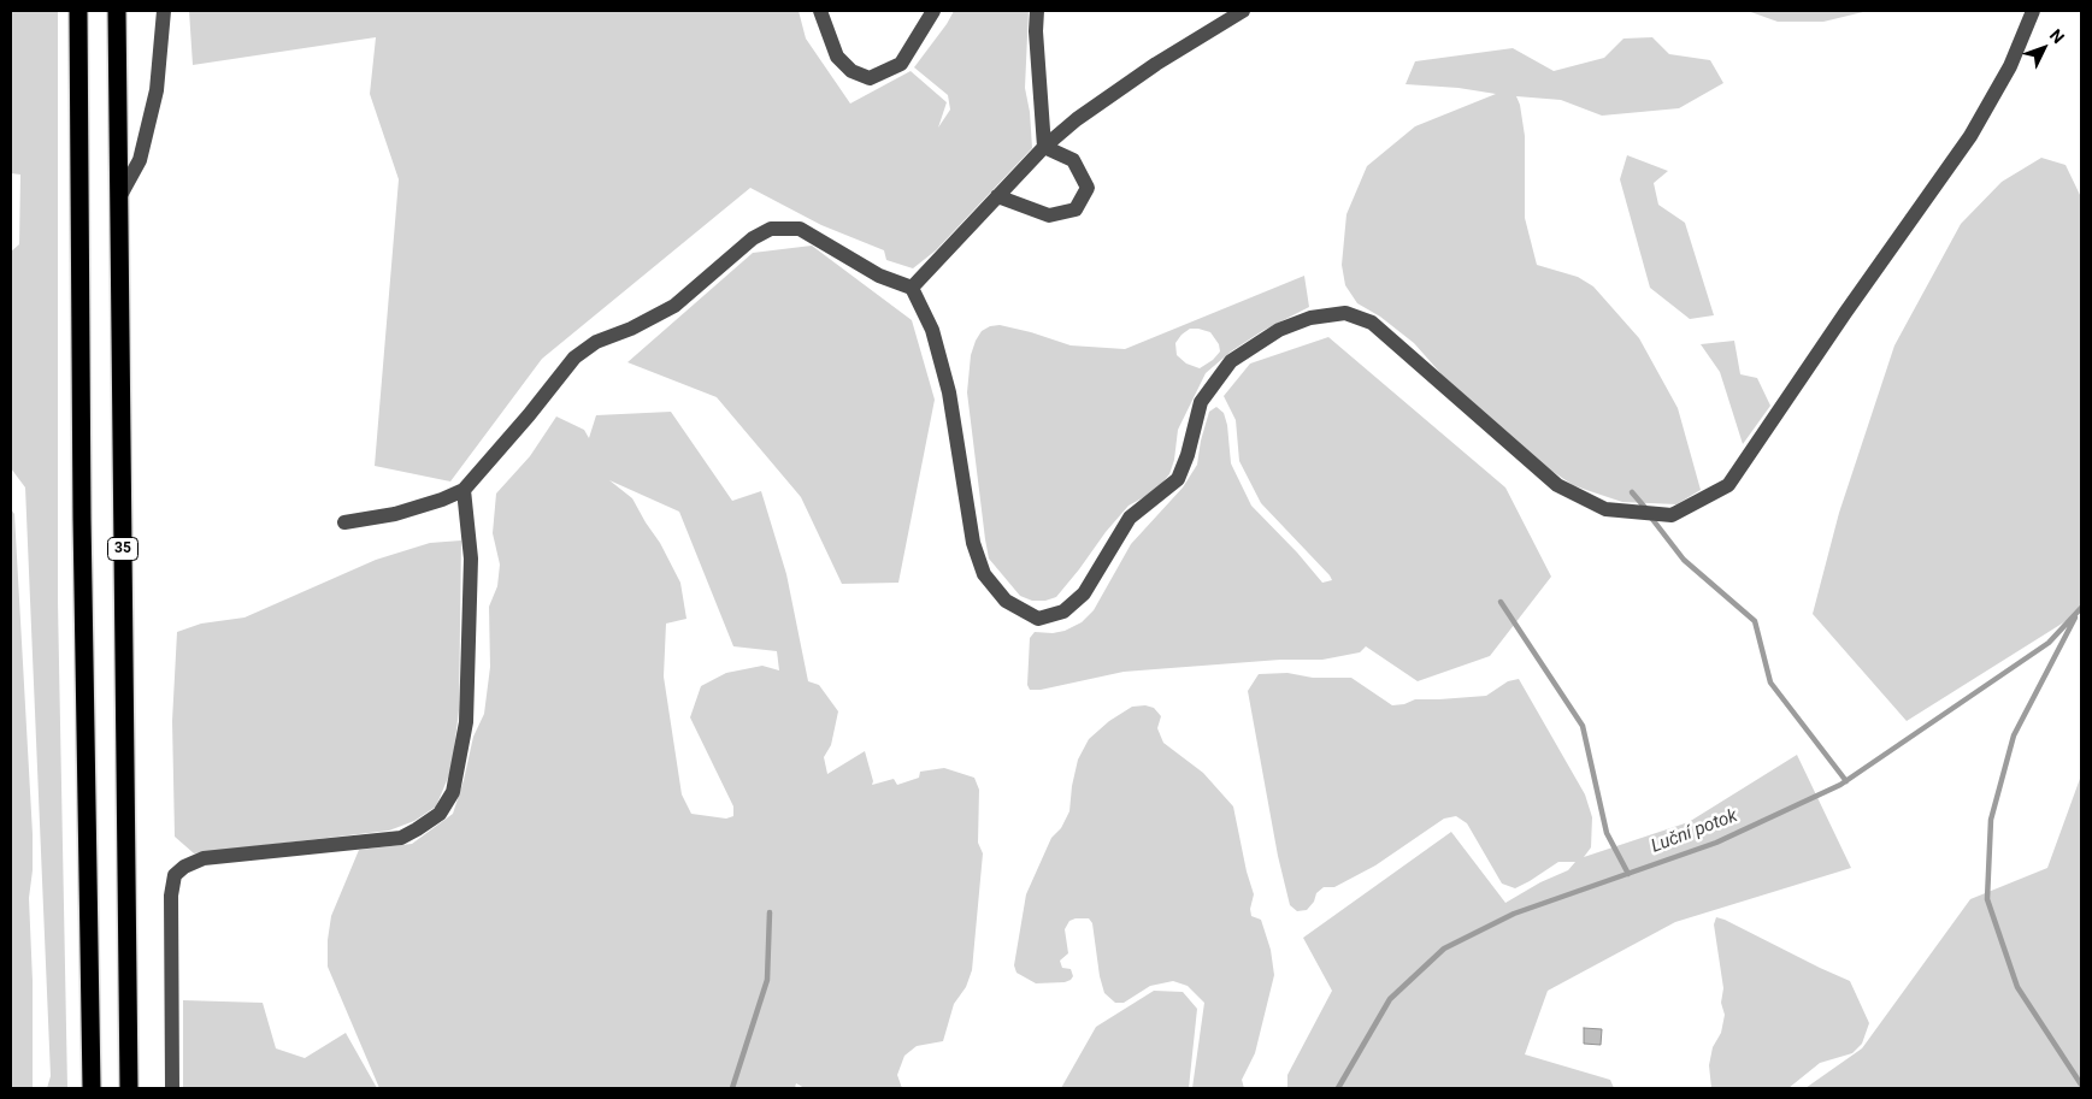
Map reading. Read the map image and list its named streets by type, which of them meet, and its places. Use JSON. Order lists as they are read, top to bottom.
{
  "streets": {
    "highway": ["35"]
  },
  "water": ["Luční potok"],
  "north": "top right"
}
